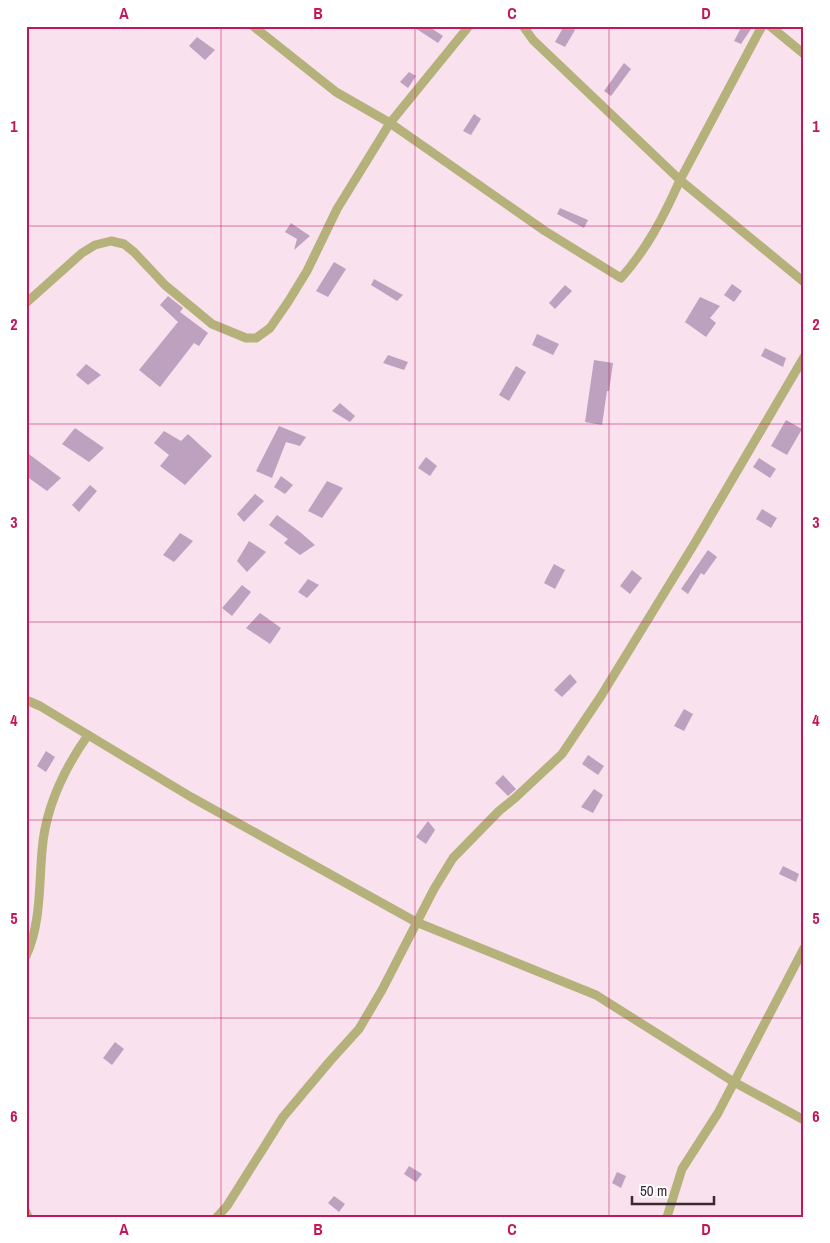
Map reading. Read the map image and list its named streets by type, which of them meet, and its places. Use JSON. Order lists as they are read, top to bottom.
{
  "scale_bar": "50 m",
  "grid": {
    "columns": [
      "A",
      "B",
      "C",
      "D"
    ],
    "rows": [
      "1",
      "2",
      "3",
      "4",
      "5",
      "6"
    ]
  }
}
